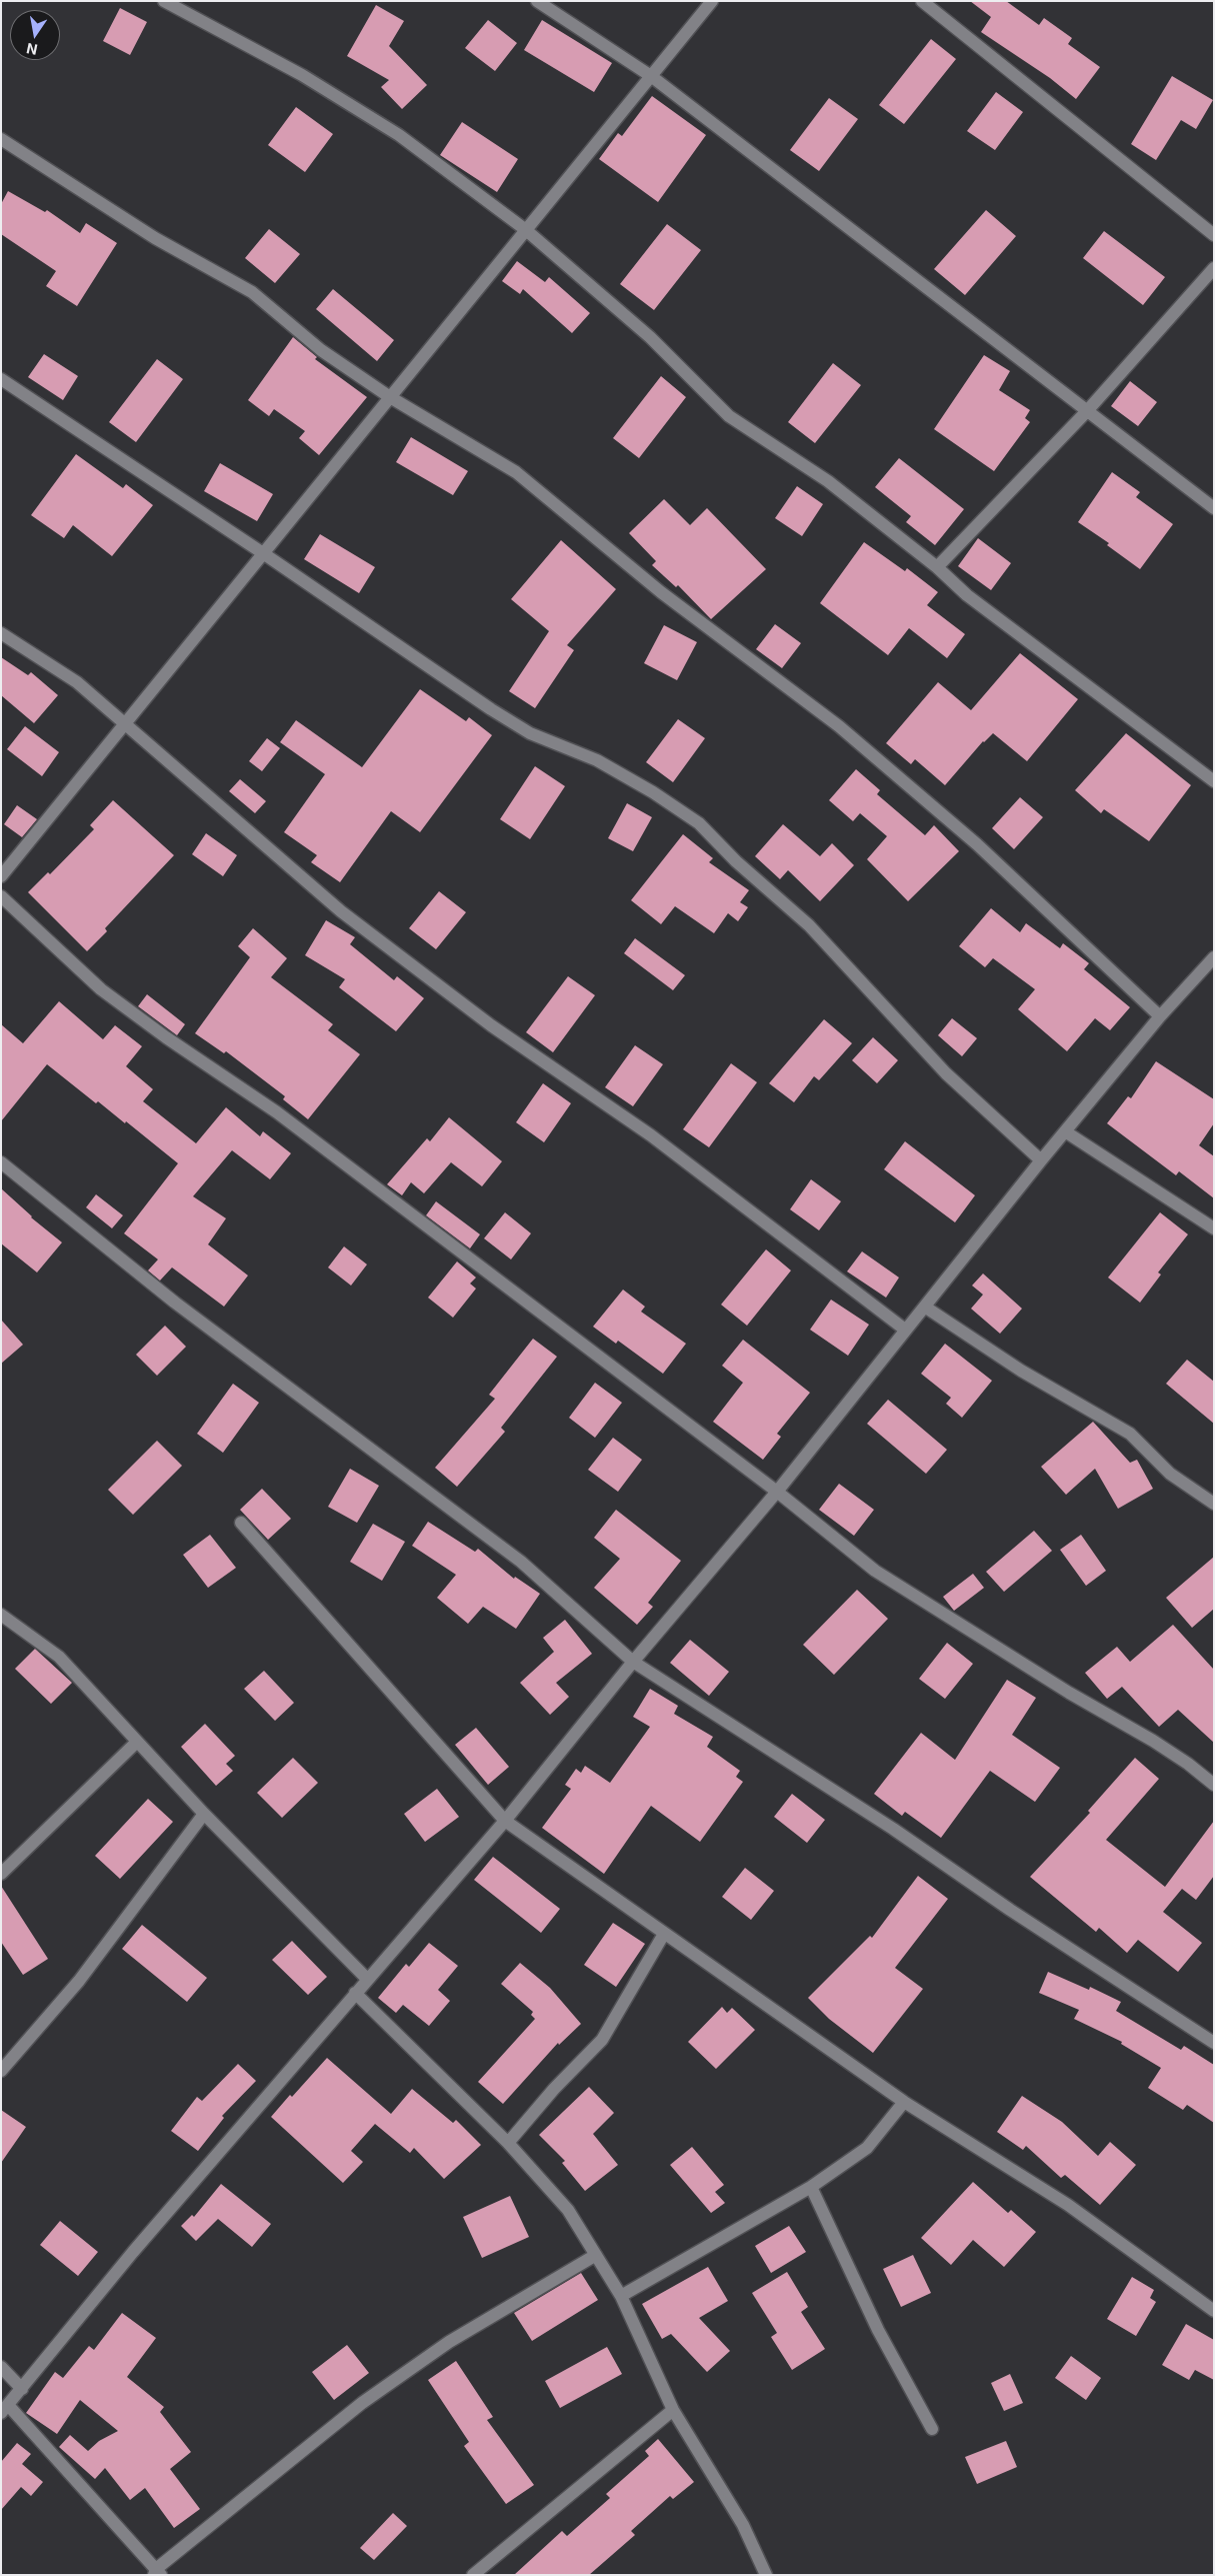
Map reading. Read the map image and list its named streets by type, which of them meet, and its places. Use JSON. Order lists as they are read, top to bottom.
{
  "north": "bottom"
}
